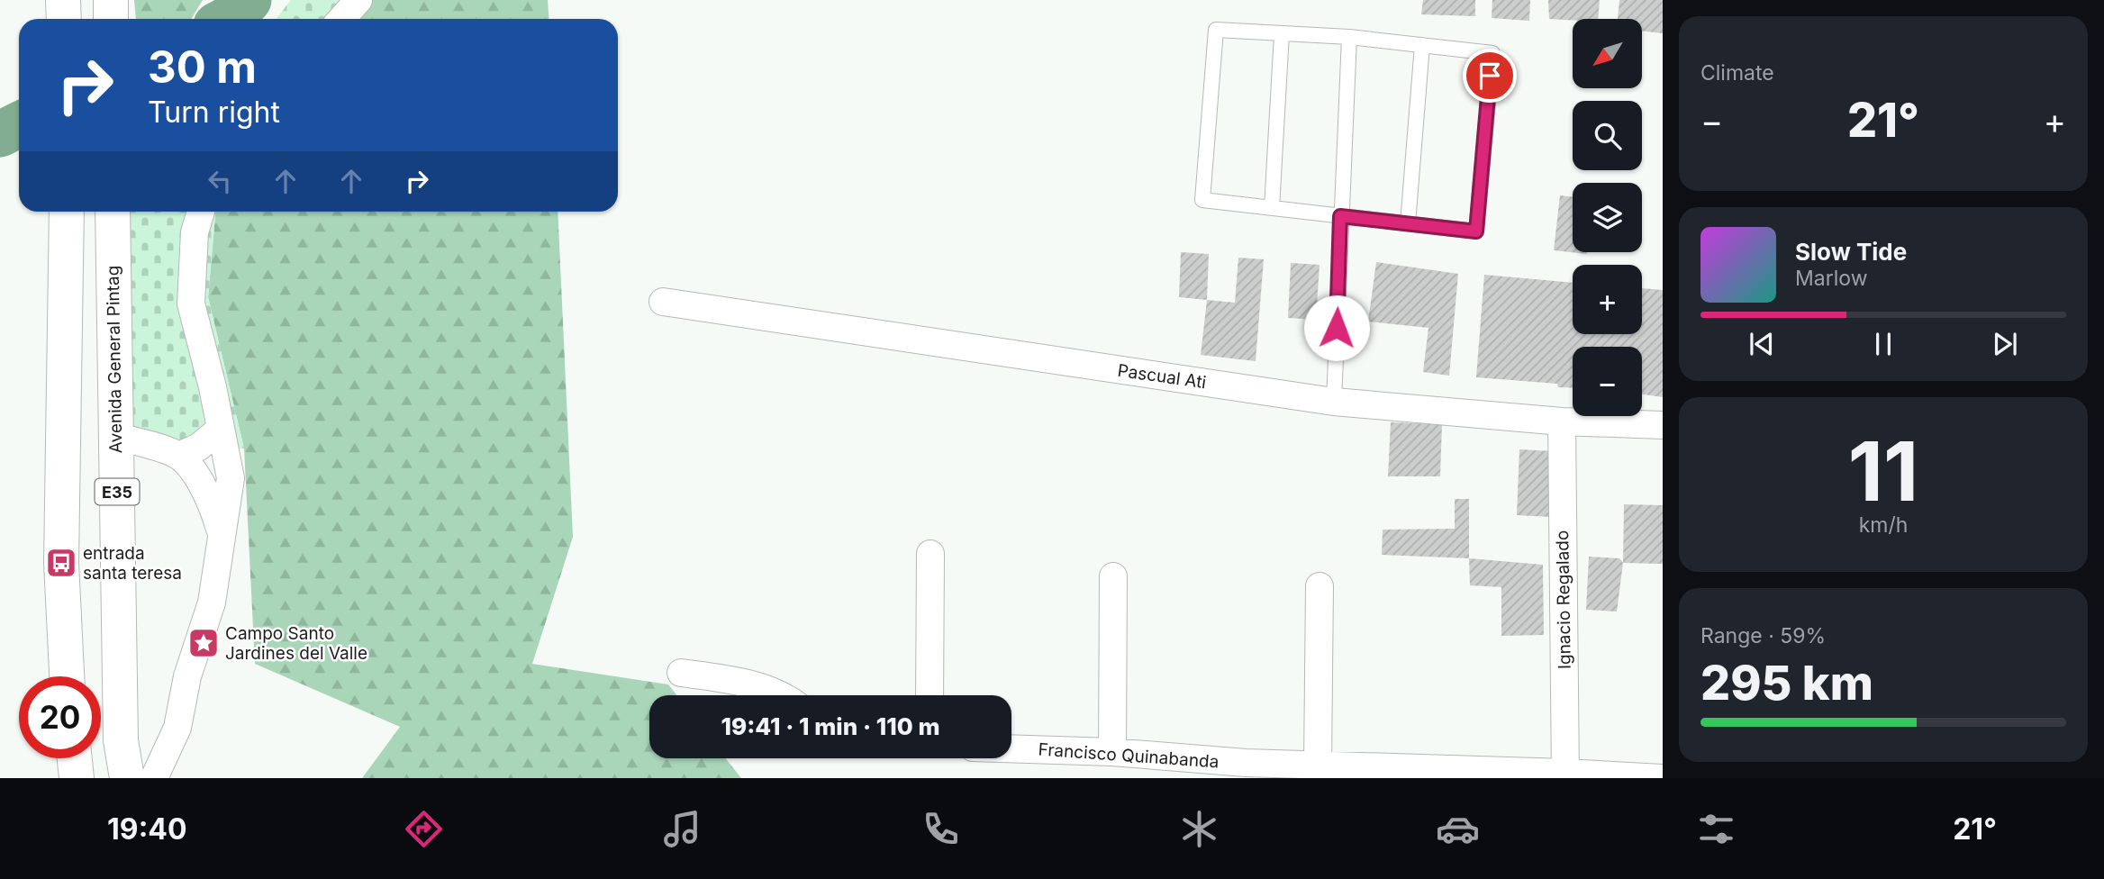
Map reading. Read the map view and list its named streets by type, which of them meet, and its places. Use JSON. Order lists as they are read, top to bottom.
{
  "streets": {
    "highway": ["Avenida General Pintag", "E35"],
    "street": ["Pascual Ati", "Ignacio Regalado", "Francisco Quinabanda"]
  },
  "crossings": [
    ["Pascual Ati", "Ignacio Regalado"],
    ["Ignacio Regalado", "Francisco Quinabanda"]
  ],
  "places": {
    "bus stop": ["entrada santa teresa"],
    "place": ["Campo Santo Jardines del Valle"]
  },
  "north": "bottom left",
  "page": {
    "tile": [
      "Climate",
      ["11", "km/h"],
      ["Range · 59%", "295 km"]
    ],
    "map_buttons": ["+", "−"],
    "turn": ["30 m", "Turn right"],
    "heat": ["−", "21°", "+"],
    "song": ["Slow Tide", "Marlow"],
    "limit": "20",
    "trip": "19:41 · 1 min · 110 m",
    "tabs": ["19:40", "21°"]
  }
}
